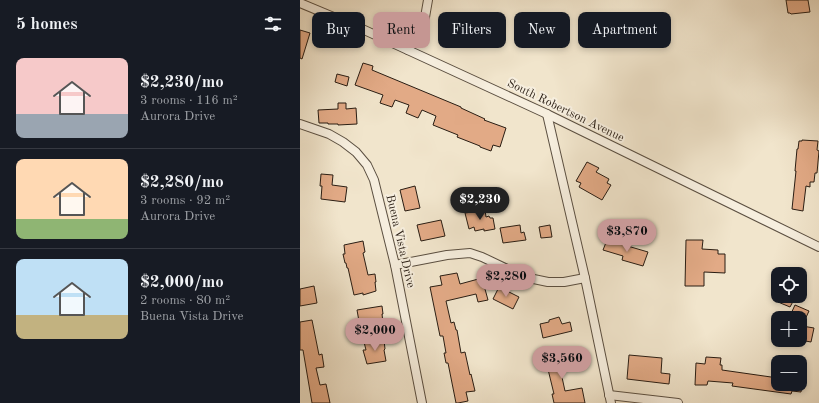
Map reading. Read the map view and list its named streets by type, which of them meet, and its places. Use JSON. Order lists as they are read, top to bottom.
{
  "streets": {
    "street": ["South Robertson Avenue", "Buena Vista Drive"]
  },
  "page": {
    "heading": "5 homes",
    "chip": [
      "Buy",
      "Rent",
      "Filters",
      "New",
      "Apartment"
    ],
    "list": [
      {
        "name": "$2,230/mo",
        "note": "3 rooms · 116 m² · Aurora Drive"
      },
      {
        "name": "$2,280/mo",
        "note": "3 rooms · 92 m² · Aurora Drive"
      },
      {
        "name": "$2,000/mo",
        "note": "2 rooms · 80 m² · Buena Vista Drive"
      }
    ],
    "price": [
      "$2,230",
      "$3,870",
      "$2,280",
      "$2,000",
      "$3,560"
    ],
    "map_buttons": ["+", "−"]
  }
}
